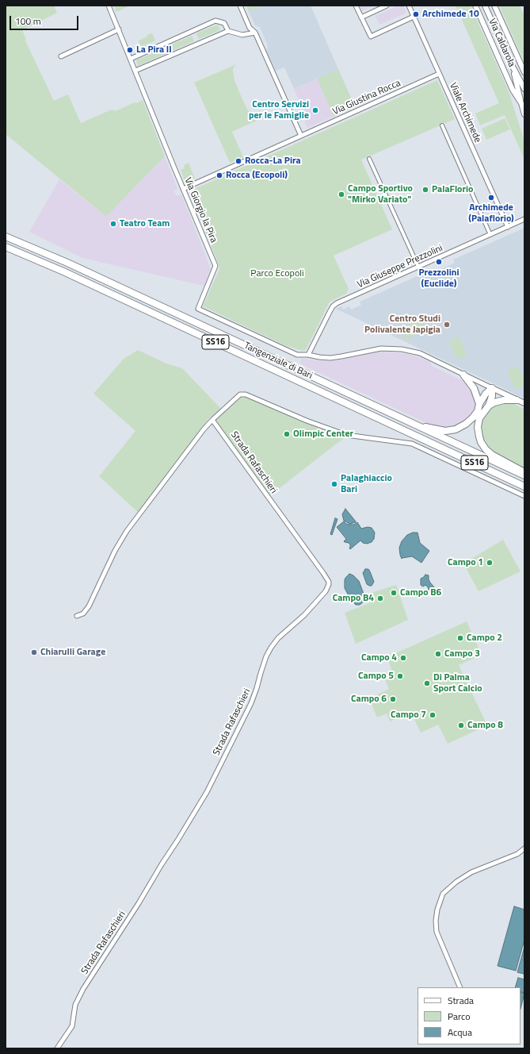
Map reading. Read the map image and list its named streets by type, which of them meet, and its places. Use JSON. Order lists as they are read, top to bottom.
{
  "streets": {
    "highway": ["SS16", "Tangenziale di Bari"],
    "street": [
      "Via Caldarola",
      "Via Giustina Rocca",
      "Viale Archimede",
      "Via Giorgio la Pira",
      "Via Giuseppe Prezzolini",
      "Strada Rafaschieri"
    ]
  },
  "crossings": [
    ["Via Giustina Rocca", "Viale Archimede"],
    ["Via Giustina Rocca", "Via Giorgio la Pira"],
    ["Viale Archimede", "Via Giuseppe Prezzolini"],
    ["Via Giorgio la Pira", "Via Giuseppe Prezzolini"]
  ],
  "parks": ["Parco Ecopoli"],
  "places": [
    "Archimede 10",
    "La Pira II",
    "Centro Servizi per le Famiglie",
    "Rocca-La Pira",
    "Rocca (Ecopoli)",
    "PalaFlorio",
    "Campo Sportivo \"Mirko Variato\"",
    "Archimede (Palaflorio)",
    "Teatro Team",
    "Prezzolini (Euclide)",
    "Centro Studi Polivalente Japigia",
    "Olimpic Center",
    "Palaghiaccio Bari",
    "Campo 1",
    "Campo B6",
    "Campo B4",
    "Campo 2",
    "Chiarulli Garage",
    "Campo 3",
    "Campo 4",
    "Campo 5",
    "Di Palma Sport Calcio",
    "Campo 6",
    "Campo 7",
    "Campo 8"
  ],
  "legend": ["Strada", "Parco", "Acqua"],
  "scale_bar": "100 m"
}
